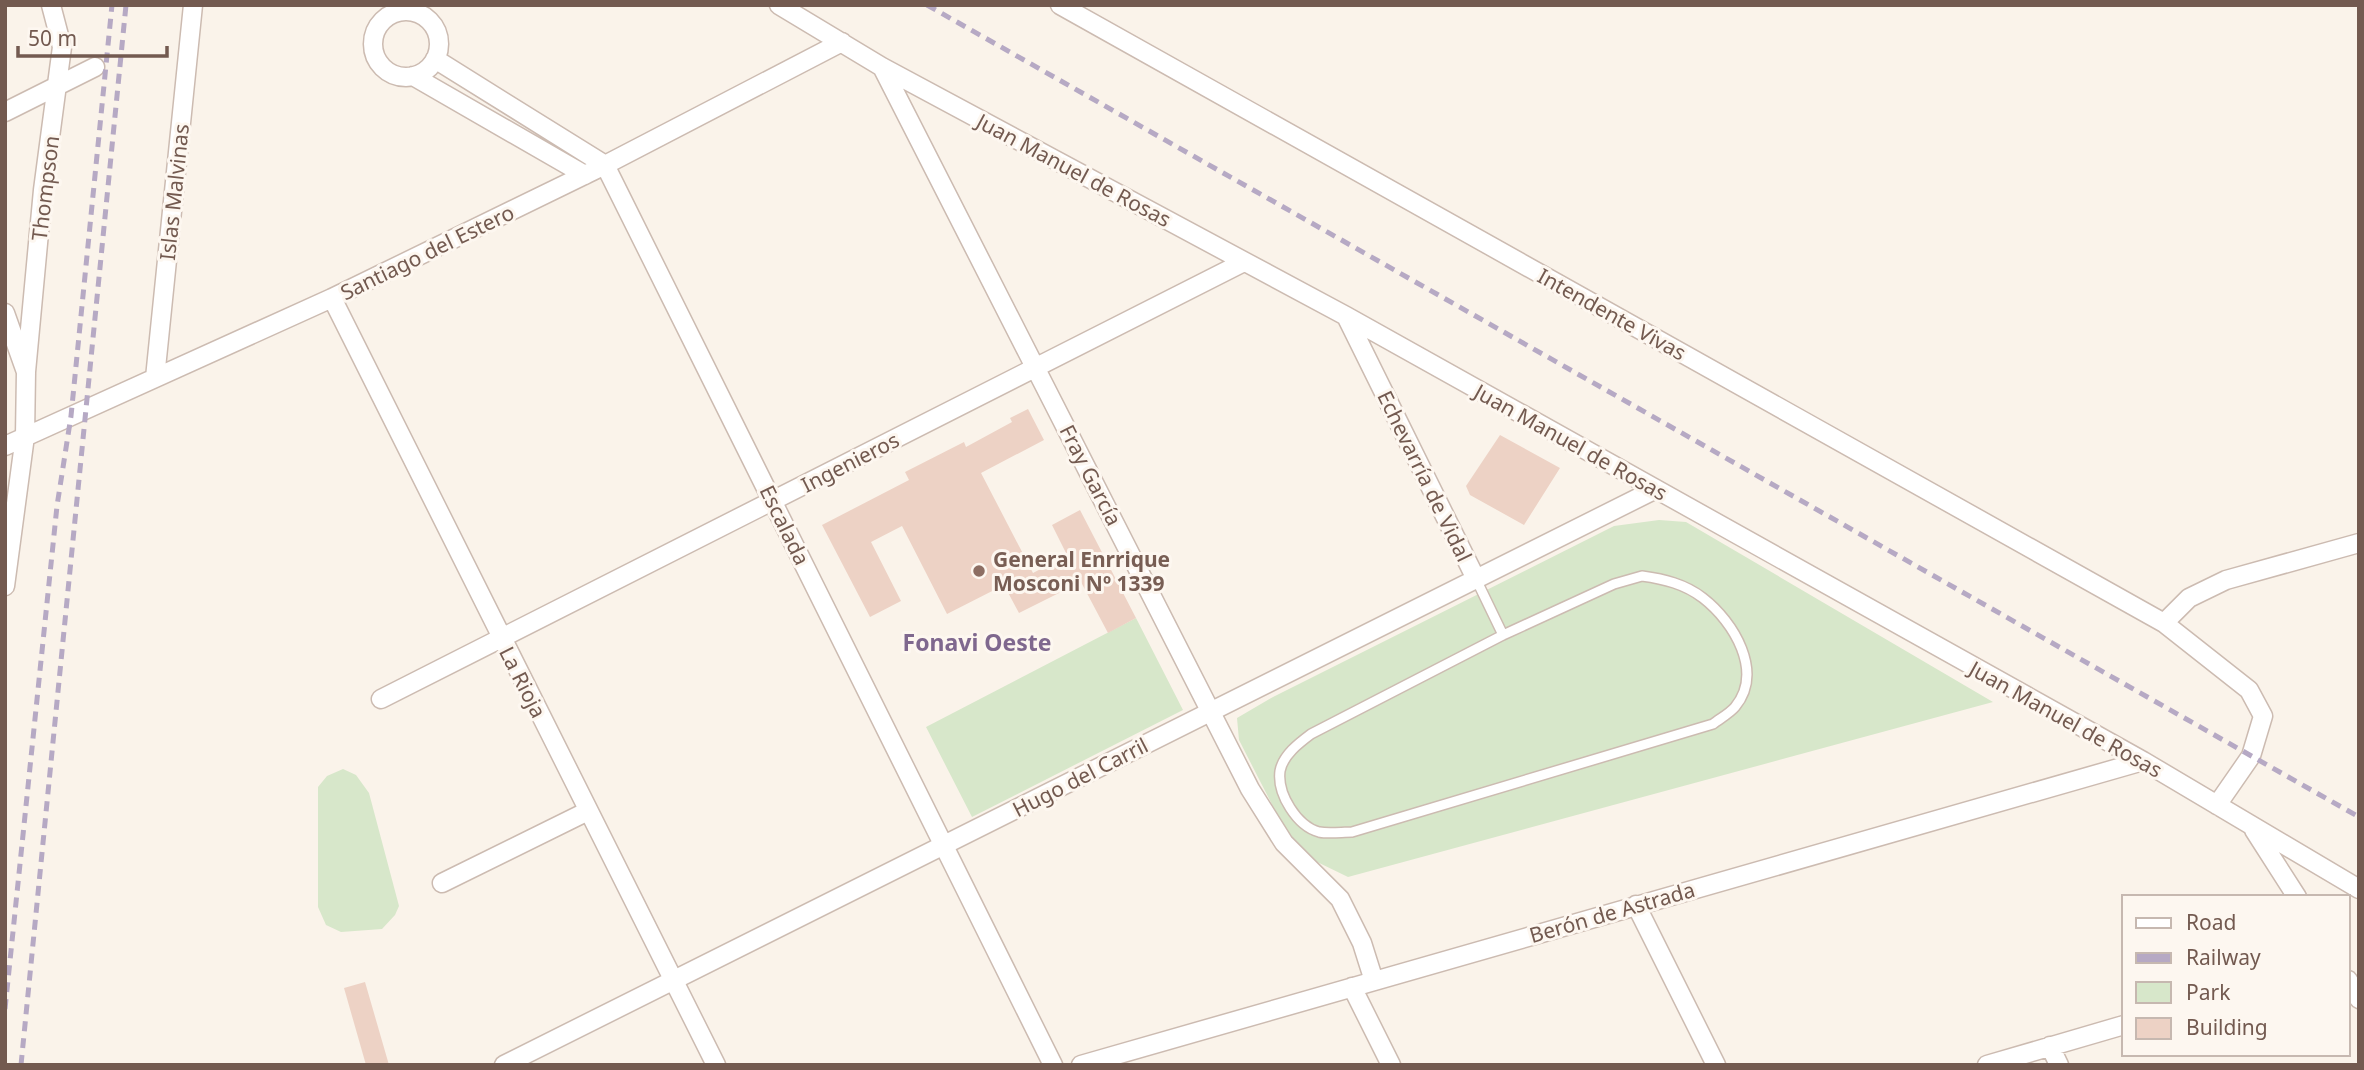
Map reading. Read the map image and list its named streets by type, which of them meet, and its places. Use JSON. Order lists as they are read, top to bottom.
{
  "streets": {
    "street": [
      "Juan Manuel de Rosas",
      "Thompson",
      "Islas Malvinas",
      "Santiago del Estero",
      "Intendente Vivas",
      "Ingenieros",
      "Fray García",
      "Echevarría de Vidal",
      "Escalada",
      "La Rioja",
      "Hugo del Carril",
      "Berón de Astrada"
    ]
  },
  "crossings": [
    ["Juan Manuel de Rosas", "Santiago del Estero"],
    ["Juan Manuel de Rosas", "Ingenieros"],
    ["Juan Manuel de Rosas", "Fray García"],
    ["Juan Manuel de Rosas", "Echevarría de Vidal"],
    ["Juan Manuel de Rosas", "Hugo del Carril"],
    ["Juan Manuel de Rosas", "Berón de Astrada"],
    ["Thompson", "Santiago del Estero"],
    ["Islas Malvinas", "Santiago del Estero"],
    ["Santiago del Estero", "Escalada"],
    ["Santiago del Estero", "La Rioja"],
    ["Ingenieros", "Fray García"],
    ["Ingenieros", "Escalada"],
    ["Ingenieros", "La Rioja"],
    ["Fray García", "Hugo del Carril"],
    ["Fray García", "Berón de Astrada"],
    ["Echevarría de Vidal", "Hugo del Carril"],
    ["Escalada", "Hugo del Carril"],
    ["La Rioja", "Hugo del Carril"]
  ],
  "districts": ["Fonavi Oeste"],
  "places": ["General Enrrique Mosconi Nº 1339"],
  "legend": [
    "Road",
    "Railway",
    "Park",
    "Building"
  ],
  "scale_bar": "50 m"
}
